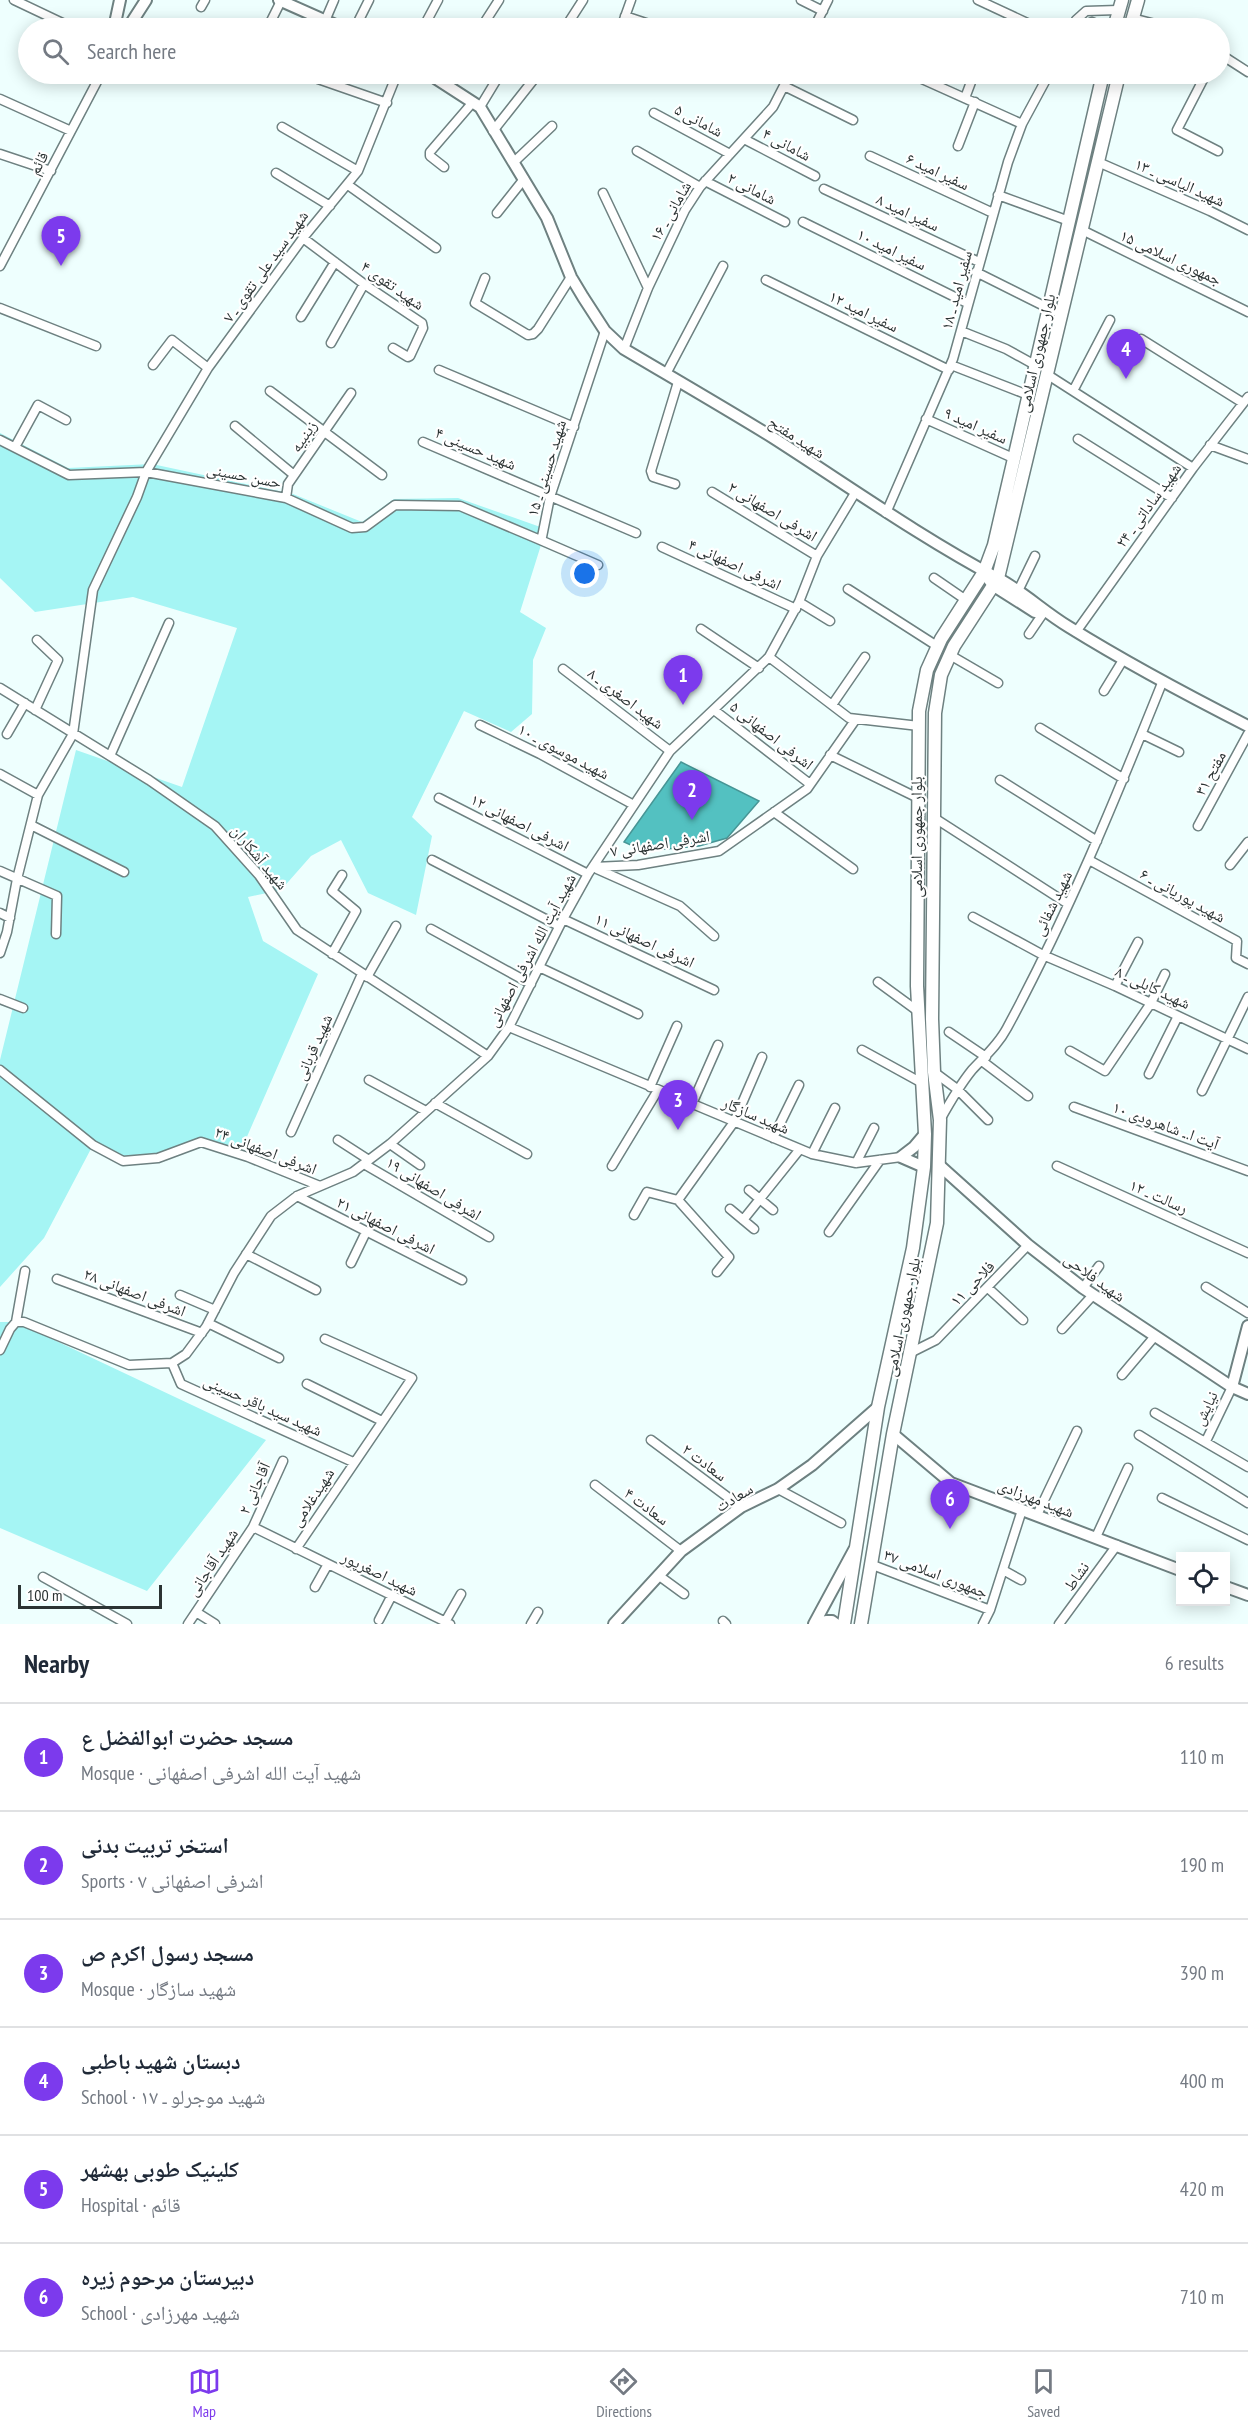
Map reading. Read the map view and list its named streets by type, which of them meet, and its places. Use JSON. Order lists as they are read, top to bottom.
{
  "streets": {
    "main road": ["بلوار جمهوری اسلامی"],
    "street": [
      "شامانی ۵",
      "شامانی ۴",
      "قائم",
      "سفیر امید ۶",
      "شهید الیاسی ـ ۱۳",
      "شامانی ۲",
      "شامانی ـ ۱۶",
      "سفیر امید ۸",
      "سفیر امید ۱۰",
      "جمهوری اسلامی ۱۵",
      "شهید سید علی تقوی ـ ۷",
      "شهید تقوی ۴",
      "سفیر امید ـ ۱۸",
      "سفیر امید ۱۲",
      "سفیر امید ۹",
      "زینبیه",
      "شهید مفتح",
      "شهید حسینی ۴",
      "شهید حسینی ـ ۱۵",
      "حسن حسینی",
      "شهید ساداتی ـ ۲۴",
      "اشرفی اصفهانی ۲",
      "اشرفی اصفهانی ۴",
      "شهید اصغری ـ ۸",
      "اشرفی اصفهانی ۵",
      "شهید موسوی ـ ۱۰",
      "مفتح ۳۱",
      "اشرفی اصفهانی ۱۲",
      "اشرفی اصفهانی ۷",
      "شهید آشکاران",
      "شهید پوریانی ـ ۶",
      "شهید شفائی",
      "اشرفی اصفهانی ۱۱",
      "شهید آیت الله اشرفی اصفهانی",
      "شهید کابلی ـ ۸",
      "شهید قربانی",
      "شهید سازگار",
      "آیت ا... شاهرودی ۱۰",
      "اشرفی اصفهانی ۲۴",
      "اشرفی اصفهانی ۱۹",
      "رسالت ـ ۱۲",
      "اشرفی اصفهانی ۲۱",
      "شهید فلاحی",
      "فلاحی ۱۱",
      "اشرفی اصفهانی ۲۸",
      "شهید سید باقر حسینی",
      "نیایش",
      "سعادت ۲",
      "آقاجانی ۲",
      "شهیدغلامی",
      "سعادت",
      "شهید مهرزادی",
      "سعادت ۴",
      "شهید آقاجانی",
      "شهید اصغرپور",
      "جمهوری اسلامی ۳۷",
      "نشاط"
    ]
  },
  "crossings": [
    ["شامانی ۵", "شامانی ـ ۱۶"],
    ["شامانی ۴", "شامانی ـ ۱۶"],
    ["سفیر امید ۶", "سفیر امید ـ ۱۸"],
    ["شهید الیاسی ـ ۱۳", "بلوار جمهوری اسلامی"],
    ["شامانی ۲", "شامانی ـ ۱۶"],
    ["شامانی ـ ۱۶", "شهید مفتح"],
    ["سفیر امید ۸", "سفیر امید ـ ۱۸"],
    ["سفیر امید ۸", "بلوار جمهوری اسلامی"],
    ["سفیر امید ۱۰", "سفیر امید ـ ۱۸"],
    ["جمهوری اسلامی ۱۵", "بلوار جمهوری اسلامی"],
    ["شهید سید علی تقوی ـ ۷", "شهید تقوی ۴"],
    ["شهید سید علی تقوی ـ ۷", "حسن حسینی"],
    ["شهید سید علی تقوی ـ ۷", "شهید آشکاران"],
    ["سفیر امید ـ ۱۸", "سفیر امید ۱۲"],
    ["سفیر امید ـ ۱۸", "سفیر امید ۹"],
    ["سفیر امید ـ ۱۸", "شهید مفتح"],
    ["سفیر امید ۱۲", "بلوار جمهوری اسلامی"],
    ["بلوار جمهوری اسلامی", "سفیر امید ۹"],
    ["بلوار جمهوری اسلامی", "شهید مفتح"],
    ["بلوار جمهوری اسلامی", "شهید شفائی"],
    ["بلوار جمهوری اسلامی", "شهید سازگار"],
    ["بلوار جمهوری اسلامی", "شهید فلاحی"],
    ["بلوار جمهوری اسلامی", "فلاحی ۱۱"],
    ["بلوار جمهوری اسلامی", "سعادت"],
    ["بلوار جمهوری اسلامی", "شهید مهرزادی"],
    ["بلوار جمهوری اسلامی", "جمهوری اسلامی ۳۷"],
    ["زینبیه", "حسن حسینی"],
    ["شهید مفتح", "شهید حسینی ـ ۱۵"],
    ["شهید مفتح", "شهید ساداتی ـ ۲۴"],
    ["شهید مفتح", "شهید شفائی"],
    ["شهید مفتح", "شهید آیت الله اشرفی اصفهانی"],
    ["شهید حسینی ۴", "شهید حسینی ـ ۱۵"],
    ["شهید حسینی ـ ۱۵", "حسن حسینی"],
    ["اشرفی اصفهانی ۲", "شهید آیت الله اشرفی اصفهانی"],
    ["اشرفی اصفهانی ۴", "شهید آیت الله اشرفی اصفهانی"],
    ["شهید اصغری ـ ۸", "شهید آیت الله اشرفی اصفهانی"],
    ["اشرفی اصفهانی ۵", "اشرفی اصفهانی ۷"],
    ["اشرفی اصفهانی ۵", "شهید آیت الله اشرفی اصفهانی"],
    ["شهید موسوی ـ ۱۰", "شهید آیت الله اشرفی اصفهانی"],
    ["اشرفی اصفهانی ۱۲", "اشرفی اصفهانی ۷"],
    ["اشرفی اصفهانی ۱۲", "شهید آیت الله اشرفی اصفهانی"],
    ["اشرفی اصفهانی ۷", "شهید آیت الله اشرفی اصفهانی"],
    ["شهید آشکاران", "شهید آیت الله اشرفی اصفهانی"],
    ["شهید آشکاران", "شهید قربانی"],
    ["شهید پوریانی ـ ۶", "شهید شفائی"],
    ["شهید شفائی", "شهید کابلی ـ ۸"],
    ["اشرفی اصفهانی ۱۱", "شهید آیت الله اشرفی اصفهانی"],
    ["شهید آیت الله اشرفی اصفهانی", "شهید سازگار"],
    ["شهید آیت الله اشرفی اصفهانی", "اشرفی اصفهانی ۲۴"],
    ["شهید آیت الله اشرفی اصفهانی", "اشرفی اصفهانی ۱۹"],
    ["شهید آیت الله اشرفی اصفهانی", "اشرفی اصفهانی ۲۱"],
    ["شهید آیت الله اشرفی اصفهانی", "اشرفی اصفهانی ۲۸"],
    ["شهید آیت الله اشرفی اصفهانی", "شهید سید باقر حسینی"],
    ["شهید فلاحی", "فلاحی ۱۱"],
    ["شهید فلاحی", "نیایش"],
    ["شهید سید باقر حسینی", "شهیدغلامی"],
    ["سعادت ۲", "سعادت"],
    ["آقاجانی ۲", "شهید آقاجانی"],
    ["شهیدغلامی", "شهید آقاجانی"],
    ["شهیدغلامی", "شهید اصغرپور"],
    ["سعادت", "سعادت ۴"],
    ["شهید مهرزادی", "نشاط"],
    ["شهید آقاجانی", "شهید اصغرپور"]
  ],
  "scale_bar": "100 m",
  "page": {
    "search": "Search here",
    "pins": [
      "5",
      "4",
      "1",
      "2",
      "3",
      "6"
    ],
    "scale": "100 m",
    "heading": ["Nearby", "6 results"],
    "list": [
      {
        "mark": "1",
        "name": "مسجد حضرت ابوالفضل ع",
        "note": "Mosque · شهید آیت الله اشرفی اصفهانی",
        "value": "110 m"
      },
      {
        "mark": "2",
        "name": "استخر تربیت بدنی",
        "note": "Sports · اشرفی اصفهانی ۷",
        "value": "190 m"
      },
      {
        "mark": "3",
        "name": "مسجد رسول اکرم ص",
        "note": "Mosque · شهید سازگار",
        "value": "390 m"
      },
      {
        "mark": "4",
        "name": "دبستان شهید باطبی",
        "note": "School · شهید موجرلو ـ ۱۷",
        "value": "400 m"
      },
      {
        "mark": "5",
        "name": "کلینیک طوبی بهشهر",
        "note": "Hospital · قائم",
        "value": "420 m"
      },
      {
        "mark": "6",
        "name": "دبیرستان مرحوم زیره",
        "note": "School · شهید مهرزادی",
        "value": "710 m"
      }
    ],
    "nav": ["Map", "Directions", "Saved"]
  }
}
